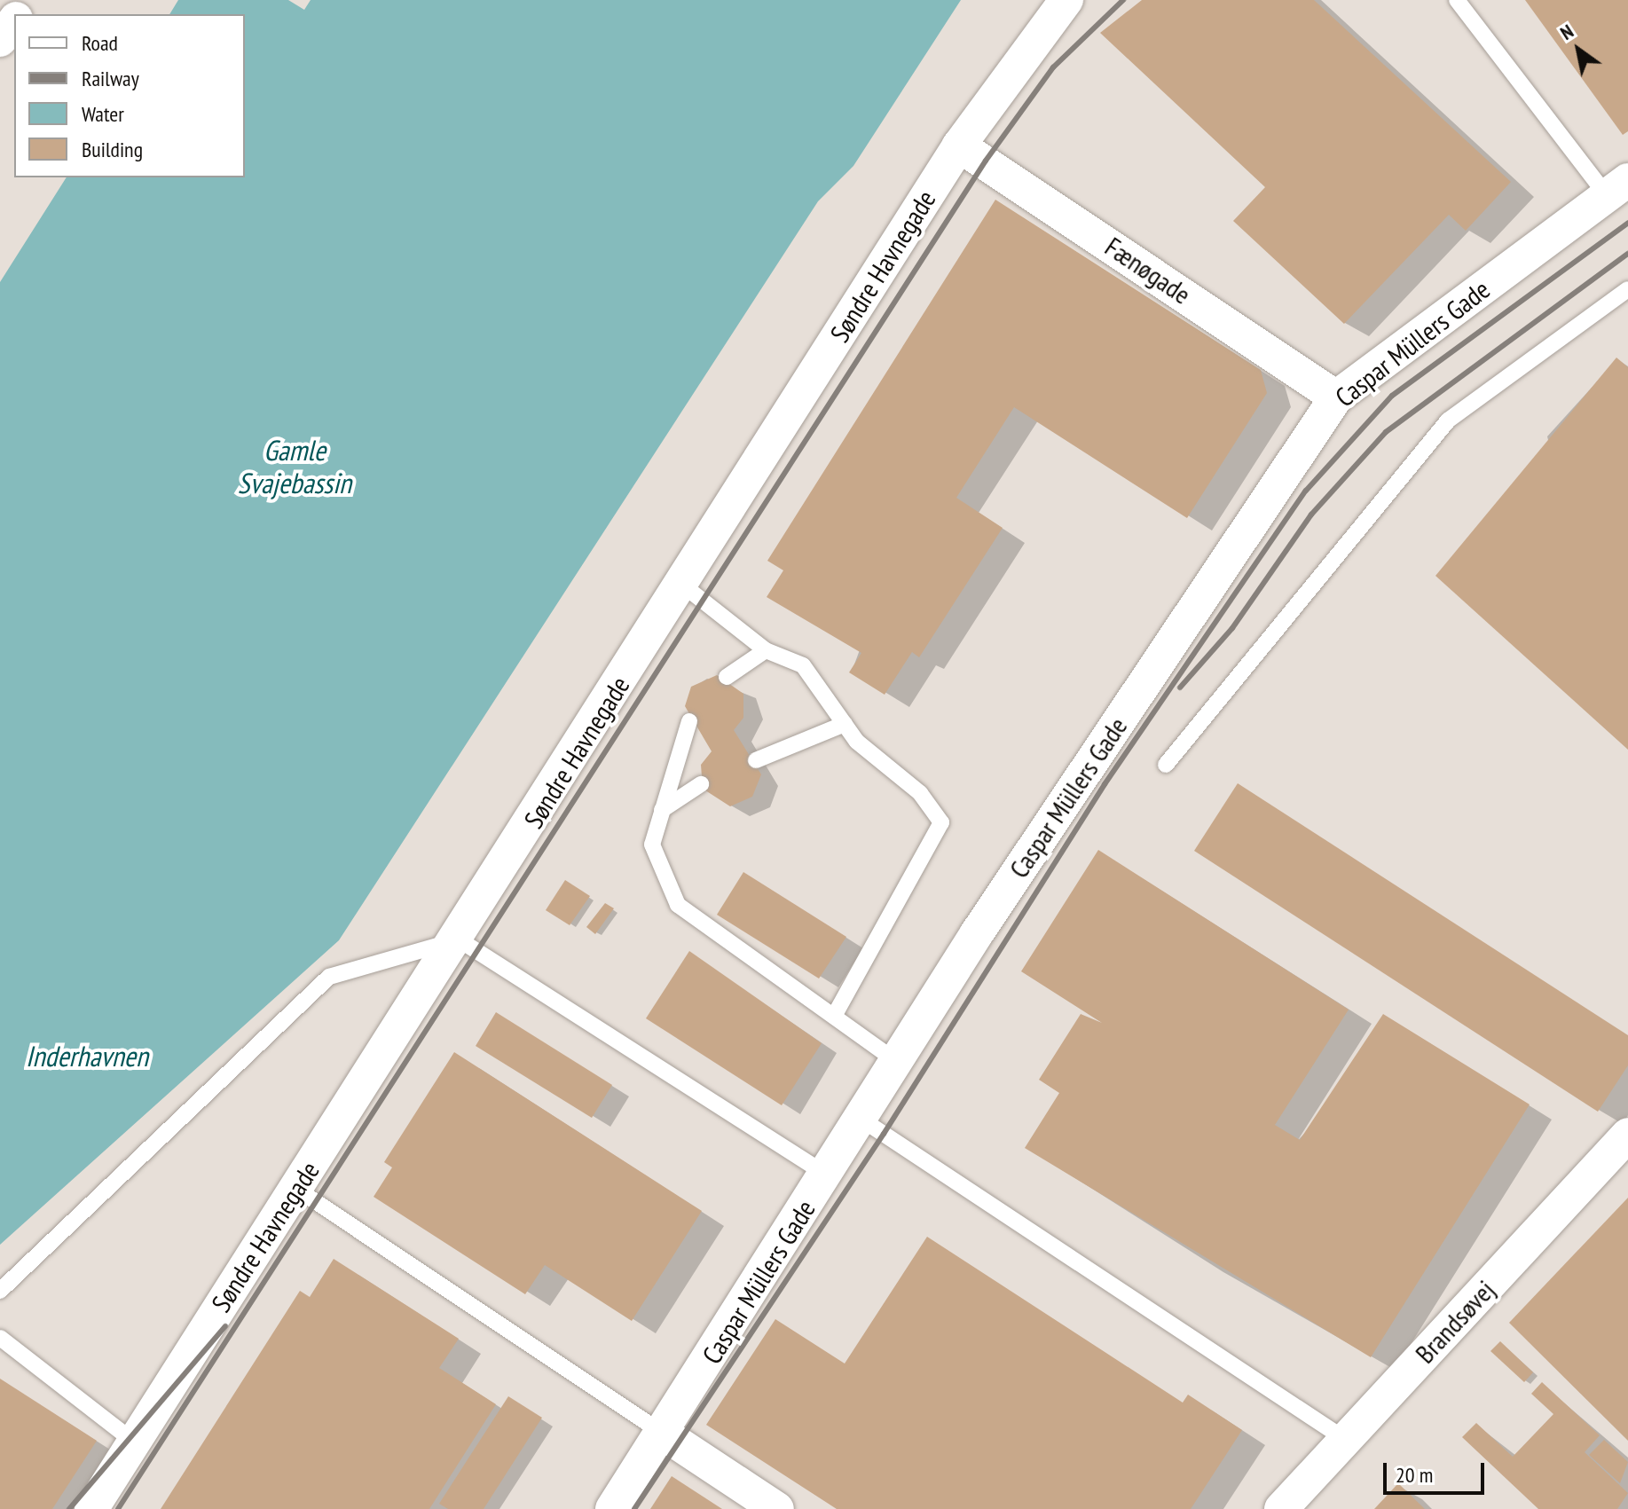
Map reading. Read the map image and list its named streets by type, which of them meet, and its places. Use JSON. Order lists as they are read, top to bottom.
{
  "streets": {
    "street": [
      "Søndre Havnegade",
      "Fænøgade",
      "Caspar Müllers Gade",
      "Brandsøvej"
    ]
  },
  "crossings": [
    ["Søndre Havnegade", "Fænøgade"],
    ["Fænøgade", "Caspar Müllers Gade"]
  ],
  "water": ["Gamle Svajebassin", "Inderhavnen"],
  "legend": [
    "Road",
    "Railway",
    "Water",
    "Building"
  ],
  "scale_bar": "20 m",
  "north": "top left"
}
